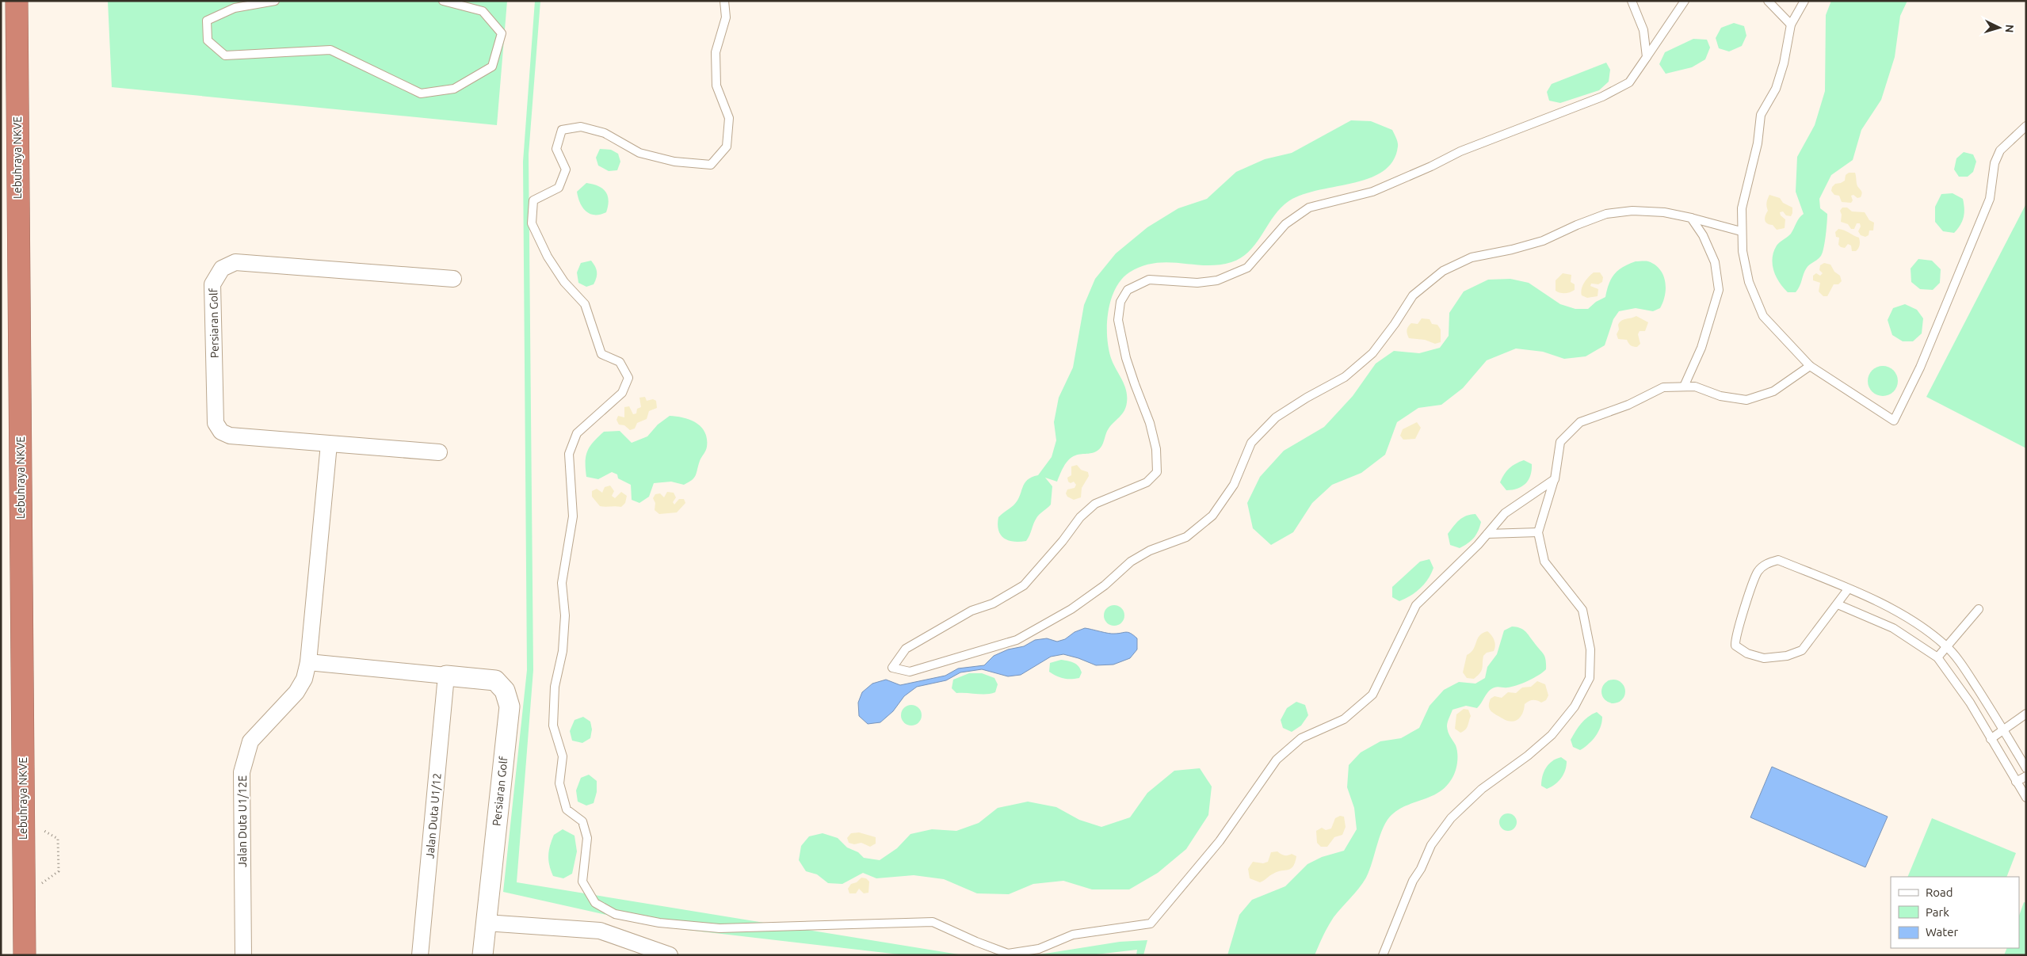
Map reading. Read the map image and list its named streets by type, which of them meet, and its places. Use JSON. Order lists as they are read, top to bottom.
{
  "streets": {
    "highway": ["Lebuhraya NKVE"],
    "street": ["Persiaran Golf", "Jalan Duta U1/12", "Jalan Duta U1/12E"]
  },
  "crossings": [
    ["Persiaran Golf", "Jalan Duta U1/12"]
  ],
  "legend": ["Road", "Park", "Water"],
  "north": "right"
}
